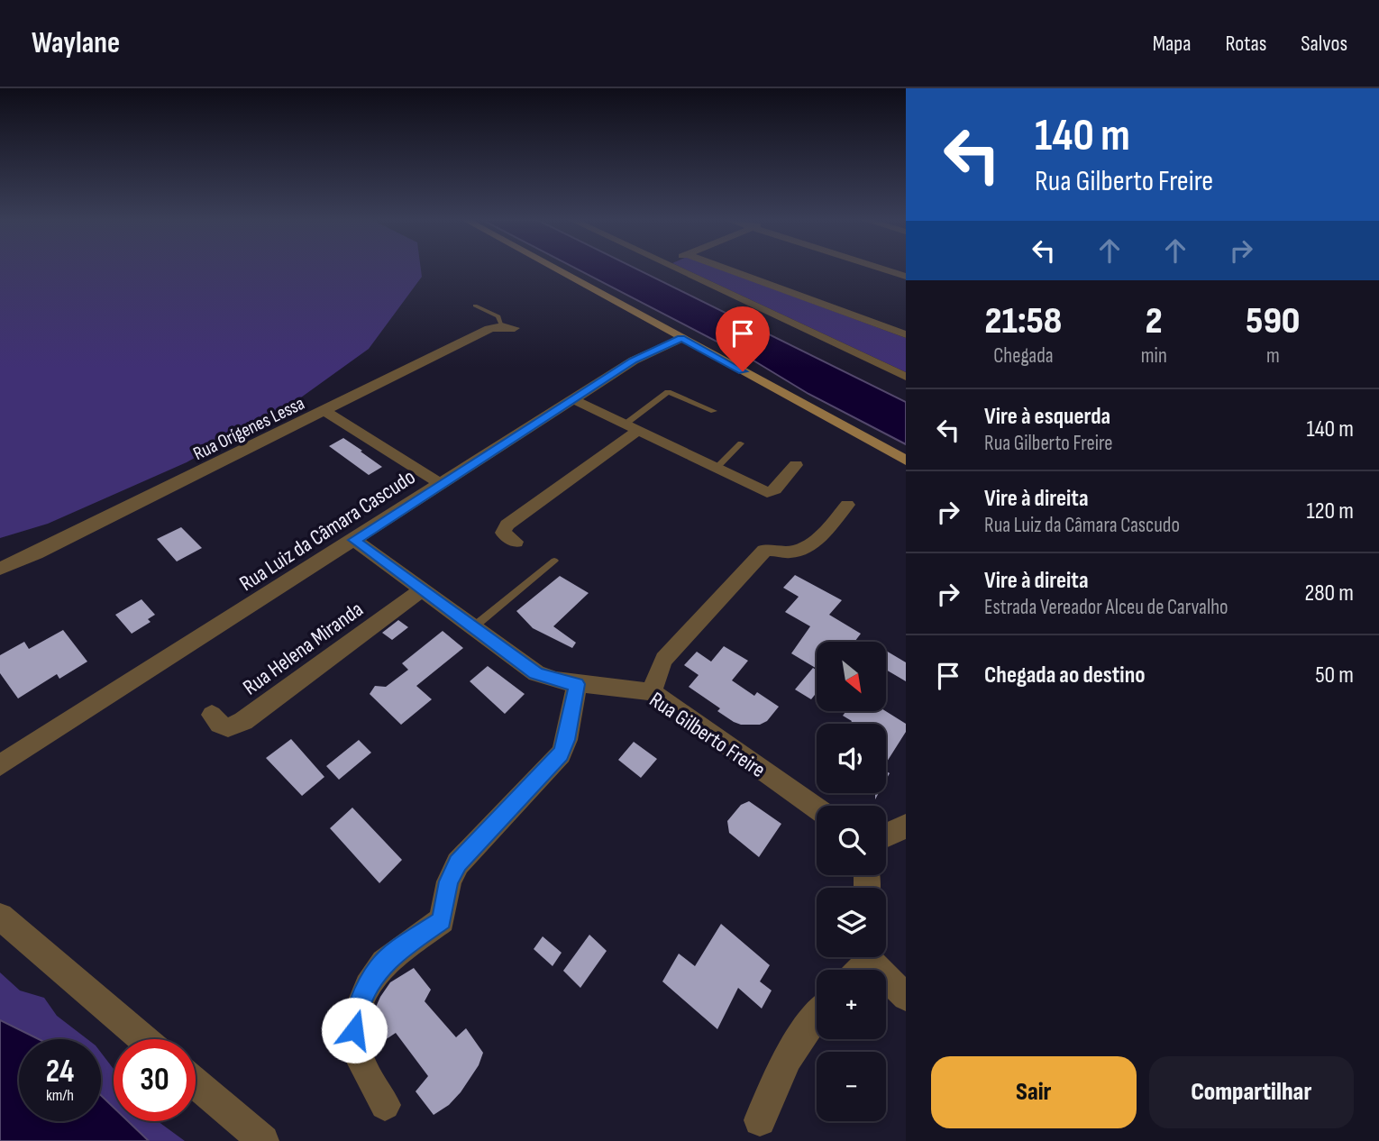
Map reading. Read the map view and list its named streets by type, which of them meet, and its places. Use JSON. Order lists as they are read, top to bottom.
{
  "streets": {
    "street": [
      "Rua Orígenes Lessa",
      "Rua Luiz da Câmara Cascudo",
      "Rua Helena Miranda",
      "Rua Gilberto Freire"
    ]
  },
  "crossings": [
    ["Rua Luiz da Câmara Cascudo", "Rua Gilberto Freire"],
    ["Rua Helena Miranda", "Rua Gilberto Freire"]
  ],
  "north": "bottom right",
  "page": {
    "header": "Waylane",
    "nav": ["Mapa", "Rotas", "Salvos"],
    "turn": ["140 m", "Rua Gilberto Freire"],
    "eta": [
      "21:58",
      "Chegada",
      "2",
      "min",
      "590",
      "m"
    ],
    "list": [
      {
        "name": "Vire à esquerda",
        "note": "Rua Gilberto Freire",
        "value": "140 m"
      },
      {
        "name": "Vire à direita",
        "note": "Rua Luiz da Câmara Cascudo",
        "value": "120 m"
      },
      {
        "name": "Vire à direita",
        "note": "Estrada Vereador Alceu de Carvalho",
        "value": "280 m"
      },
      {
        "name": "Chegada ao destino",
        "value": "50 m"
      }
    ],
    "map_buttons": ["+", "−"],
    "speed": "24 km/h",
    "limit": "30",
    "buttons": ["Sair", "Compartilhar"]
  }
}
